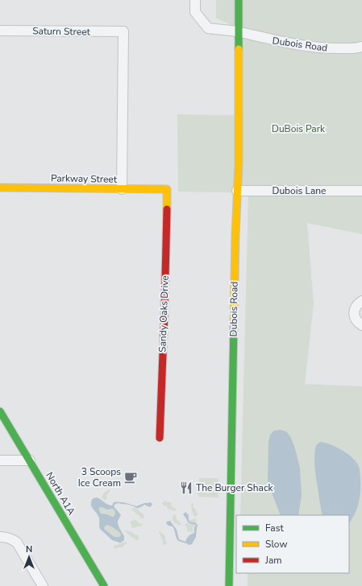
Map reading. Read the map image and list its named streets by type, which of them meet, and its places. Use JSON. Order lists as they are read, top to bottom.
{
  "streets": {
    "street": [
      "Saturn Street",
      "Dubois Road",
      "Parkway Street",
      "Dubois Lane",
      "Sandy Oaks Drive",
      "North A1A"
    ]
  },
  "crossings": [
    ["Saturn Street", "Parkway Street"],
    ["Dubois Road", "Dubois Lane"],
    ["Parkway Street", "Sandy Oaks Drive"]
  ],
  "parks": ["DuBois Park"],
  "places": {
    "cafe": ["3 Scoops Ice Cream"],
    "restaurant": ["The Burger Shack"]
  },
  "legend": ["Fast", "Slow", "Jam"],
  "north": "top"
}
